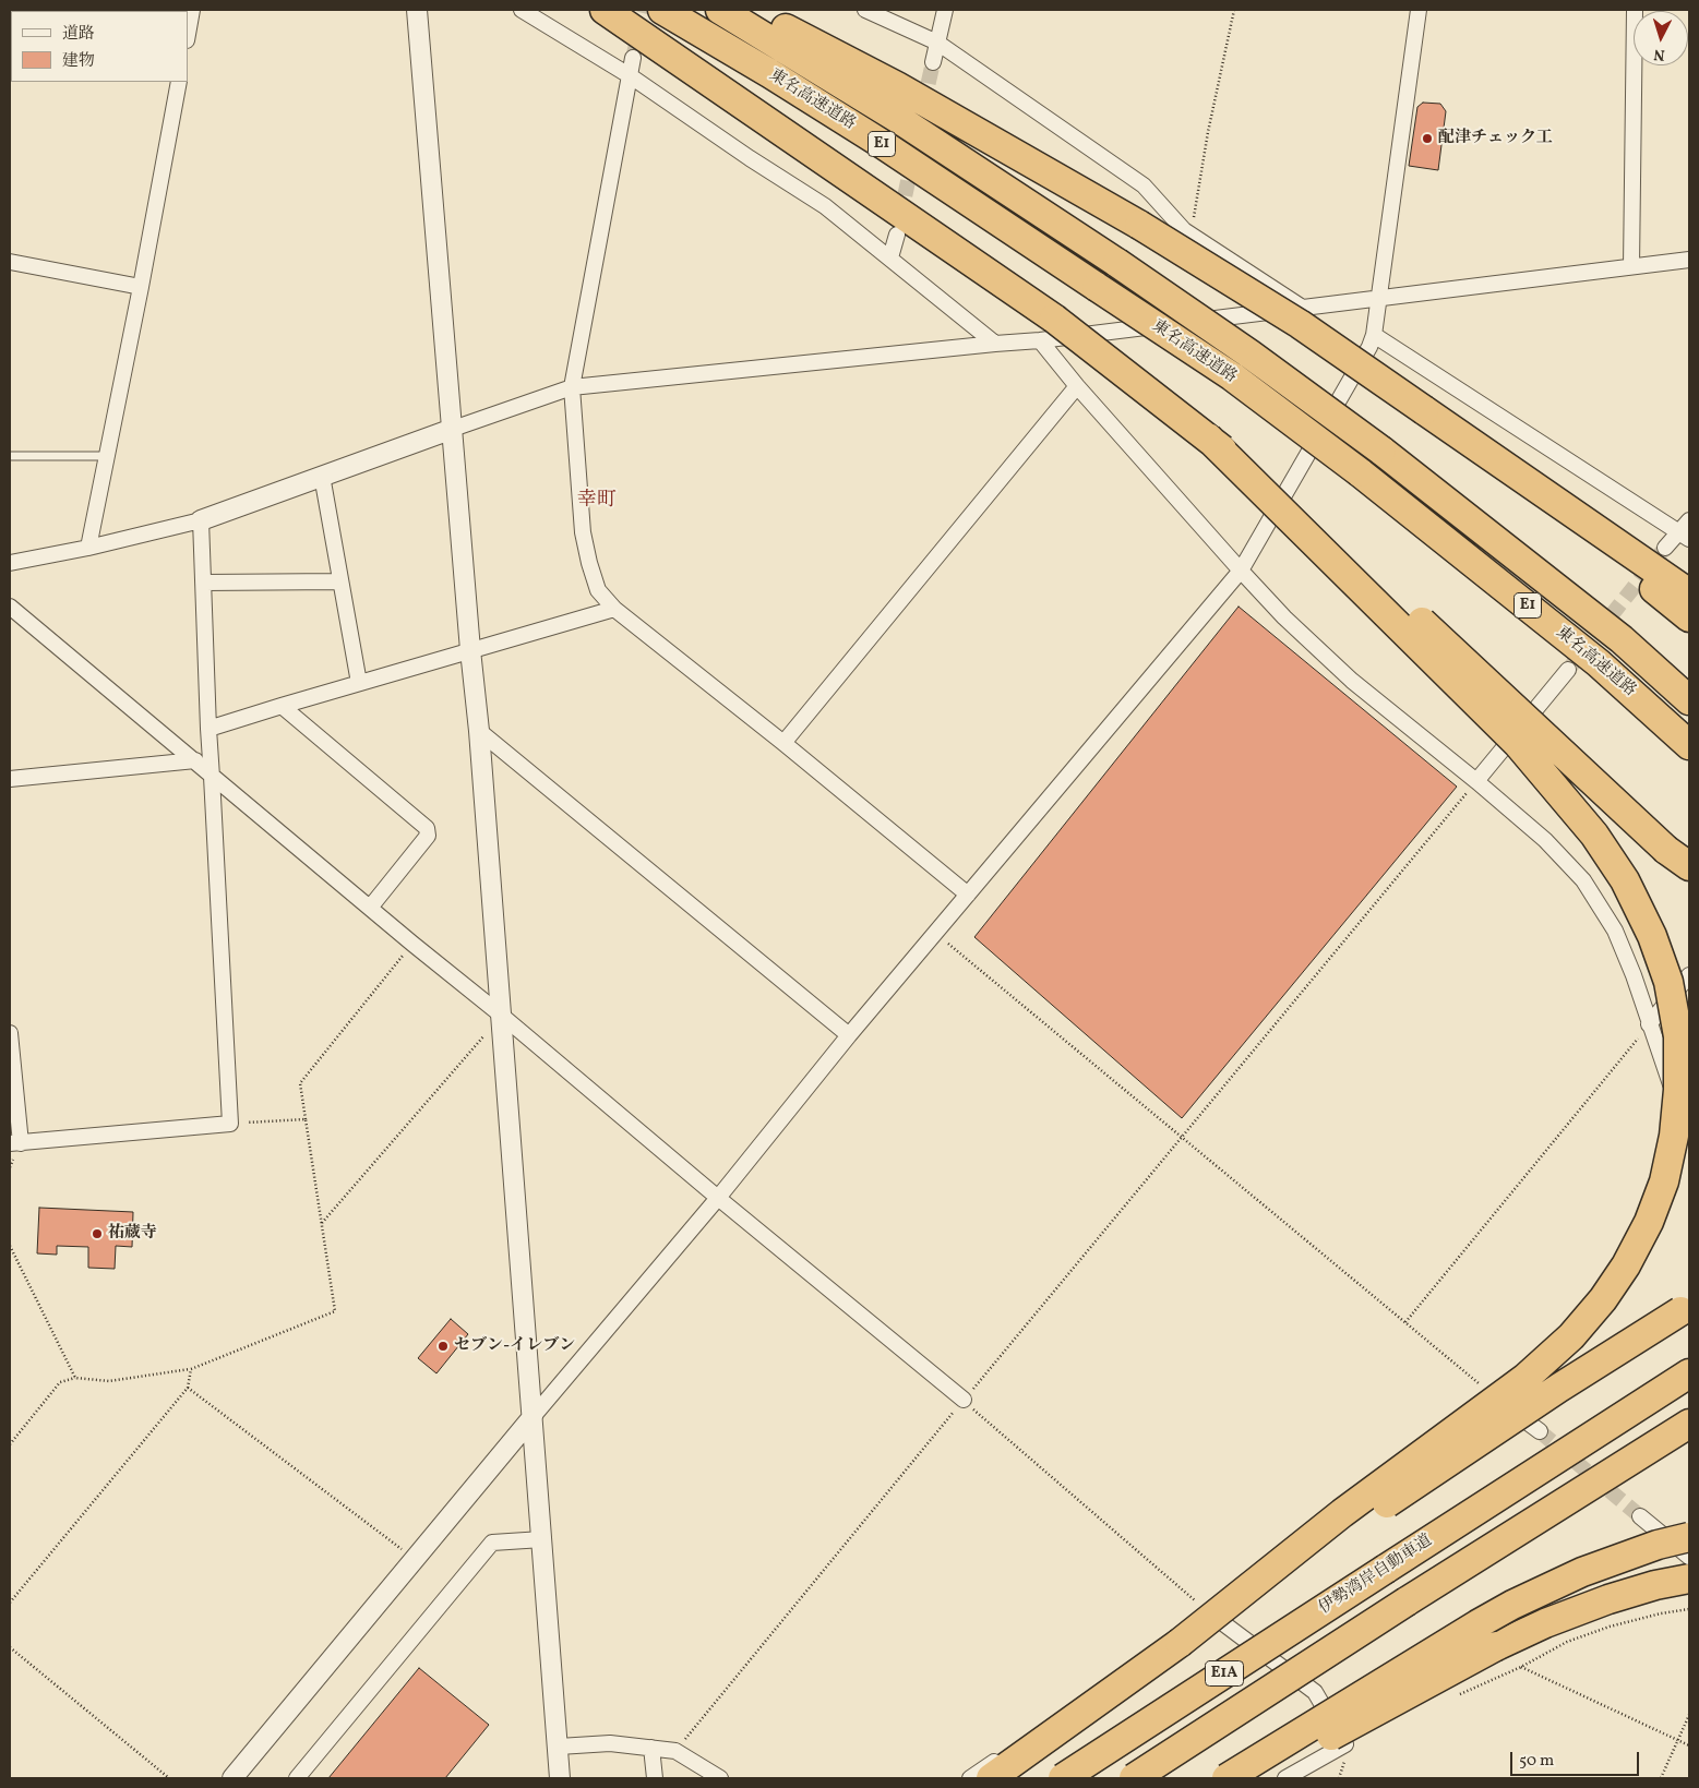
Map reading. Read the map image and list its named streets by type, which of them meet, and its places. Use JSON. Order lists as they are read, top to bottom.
{
  "streets": {
    "highway": [
      "東名高速道路",
      "E1",
      "伊勢湾岸自動車道",
      "E1A"
    ]
  },
  "districts": ["幸町"],
  "places": ["配津チェック工", "祐蔵寺", "セブン-イレブン"],
  "legend": ["道路", "建物"],
  "scale_bar": "50 m",
  "north": "bottom"
}
